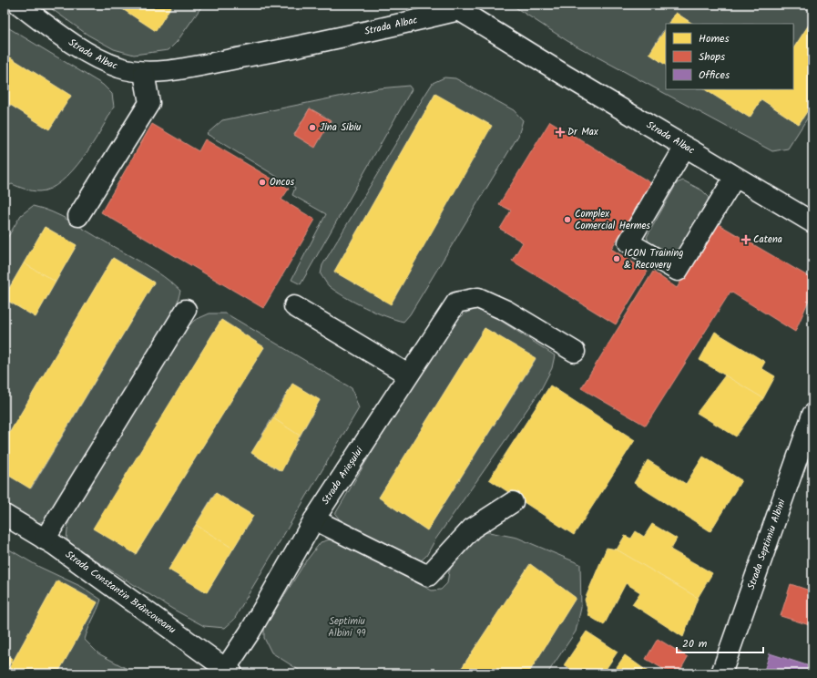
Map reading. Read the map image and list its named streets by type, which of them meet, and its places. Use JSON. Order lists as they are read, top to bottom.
{
  "streets": {
    "street": [
      "Strada Albac",
      "Strada Arieșului",
      "Strada Septimiu Albini",
      "Strada Constantin Brâncoveanu"
    ]
  },
  "crossings": [
    ["Strada Arieșului", "Strada Constantin Brâncoveanu"]
  ],
  "parks": ["Septimiu Albini 99"],
  "places": {
    "other": [
      "Jina Sibiu",
      "Oncos",
      "Complex Comercial Hermes",
      "ICON Training & Recovery"
    ],
    "health": ["Dr Max", "Catena"]
  },
  "legend": ["Homes", "Shops", "Offices"],
  "scale_bar": "20 m"
}
